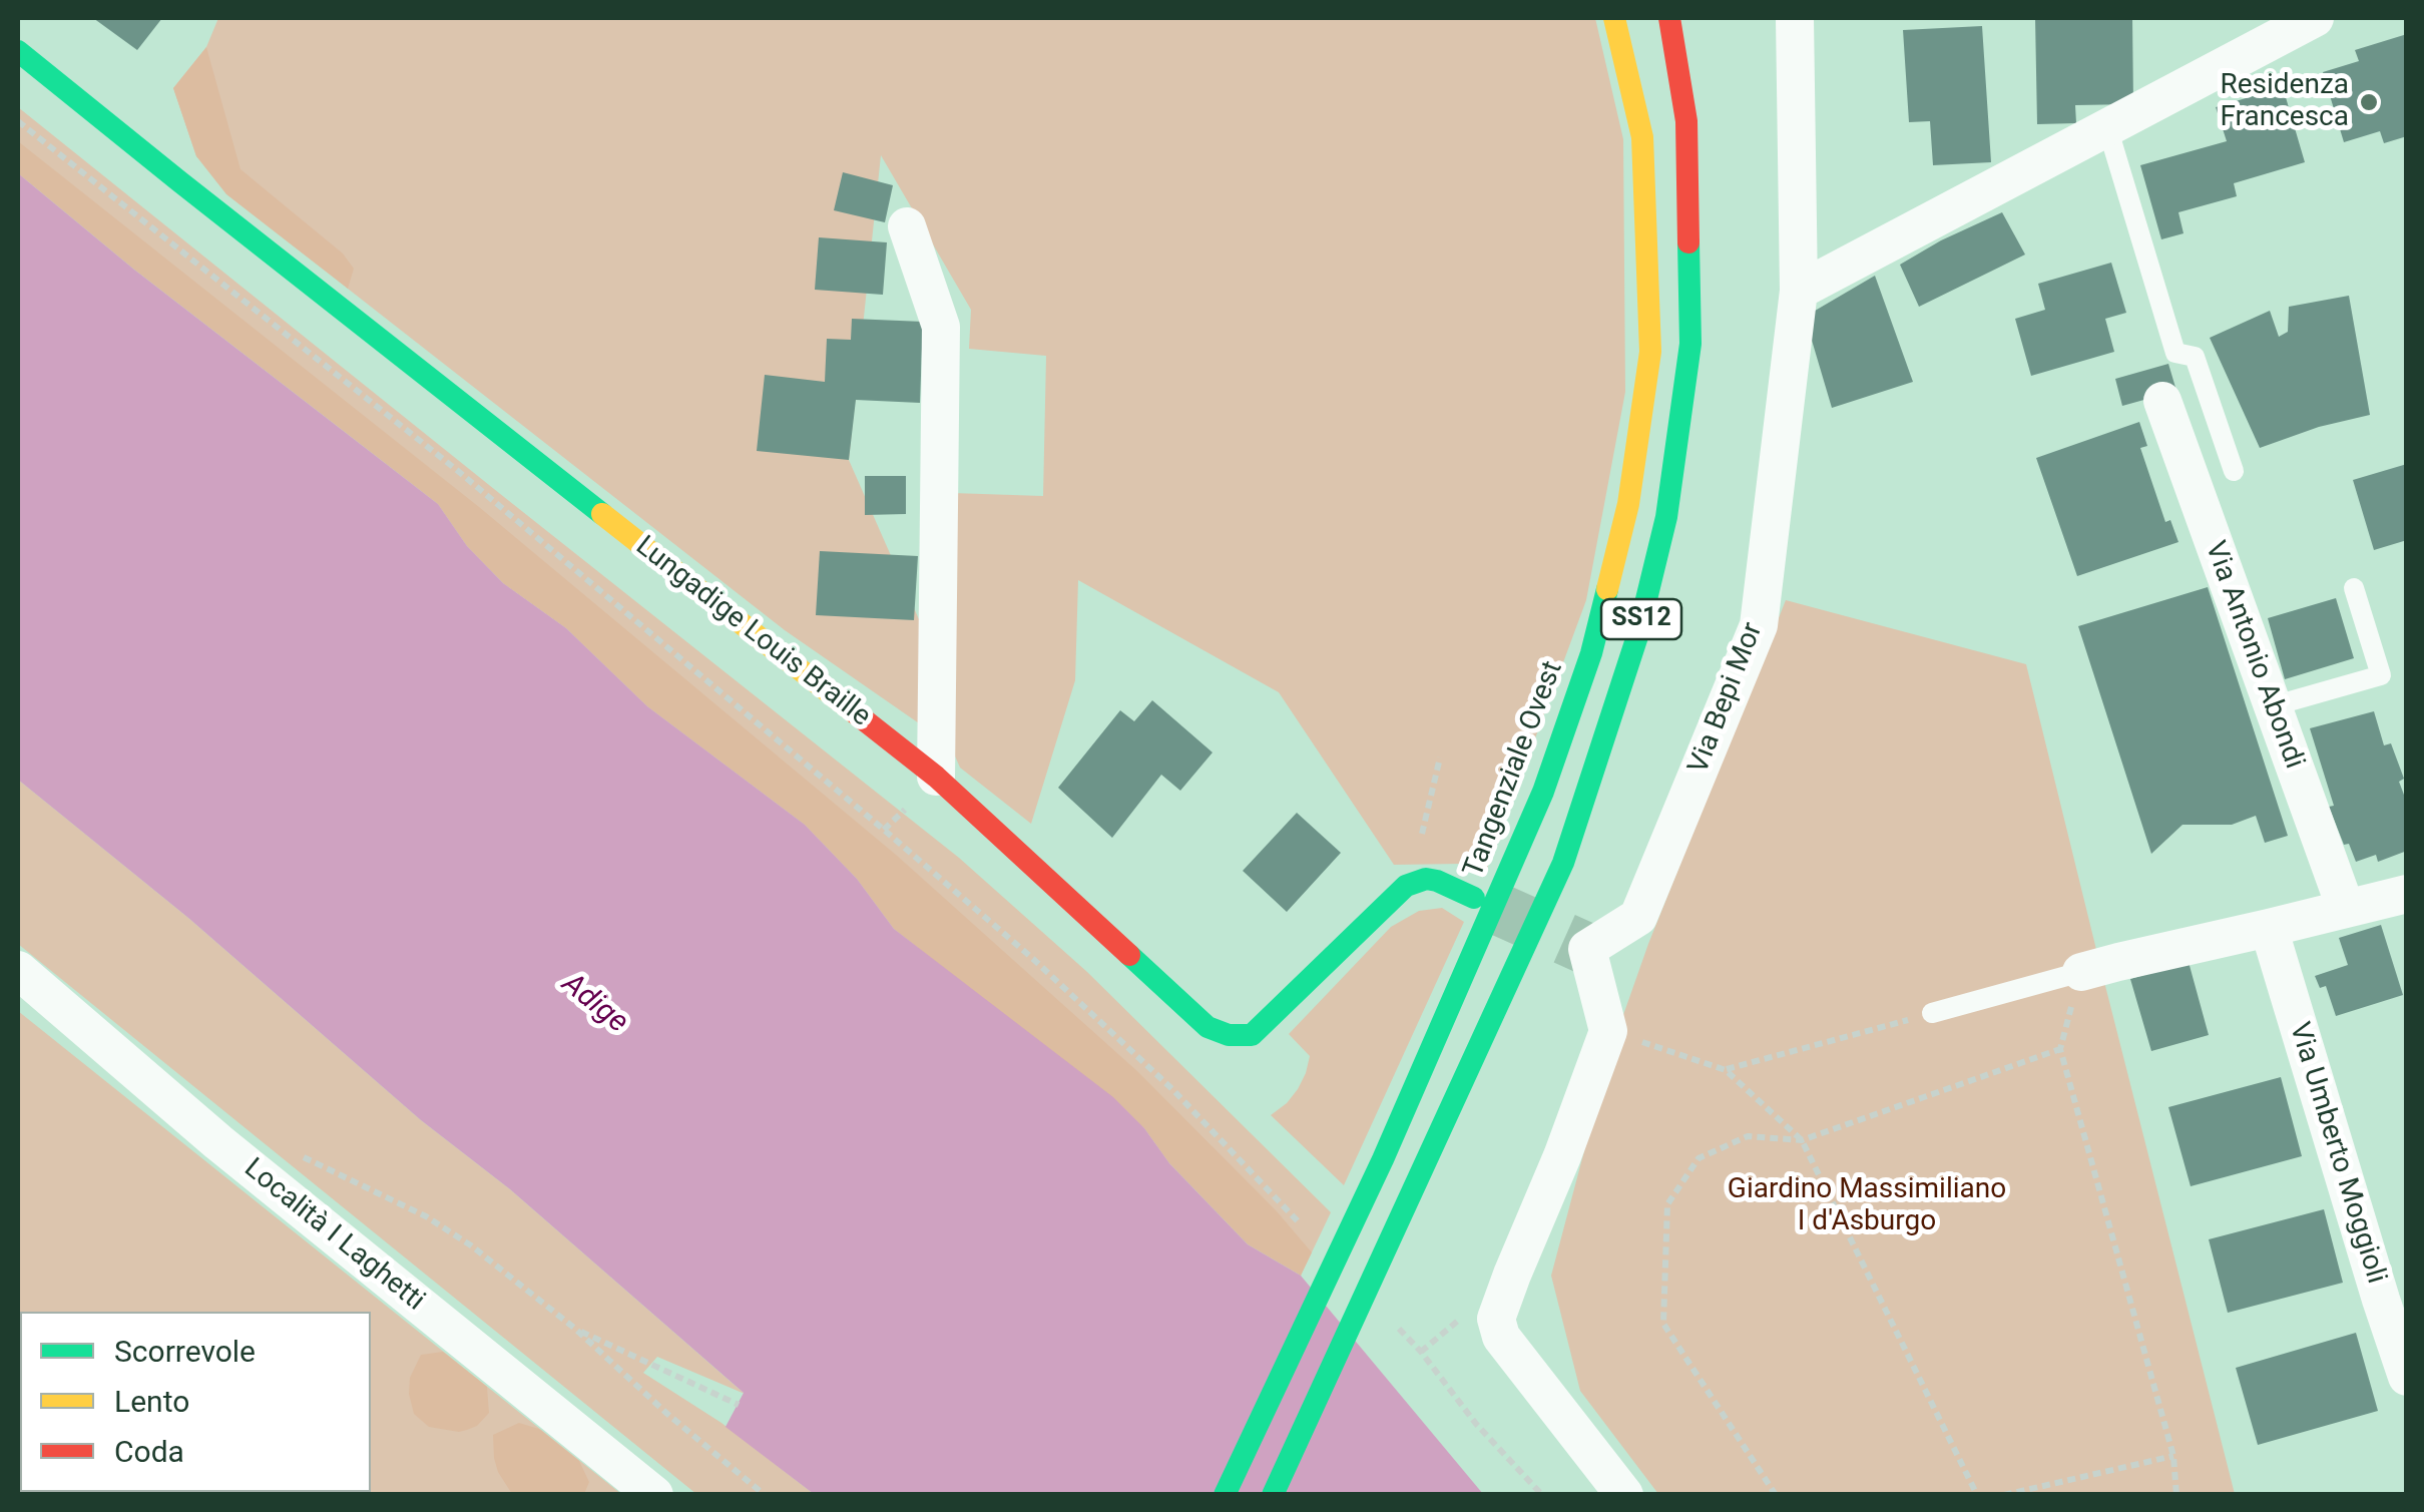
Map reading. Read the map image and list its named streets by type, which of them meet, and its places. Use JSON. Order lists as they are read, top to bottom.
{
  "streets": {
    "main road": ["SS12", "Lungadige Louis Braille", "Tangenziale Ovest"],
    "street": [
      "Via Antonio Abondi",
      "Via Bepi Mor",
      "Via Umberto Moggioli",
      "Località I Laghetti"
    ]
  },
  "water": ["Adige"],
  "parks": ["Giardino Massimiliano I d'Asburgo"],
  "places": ["Residenza Francesca"],
  "legend": ["Scorrevole", "Lento", "Coda"]
}
